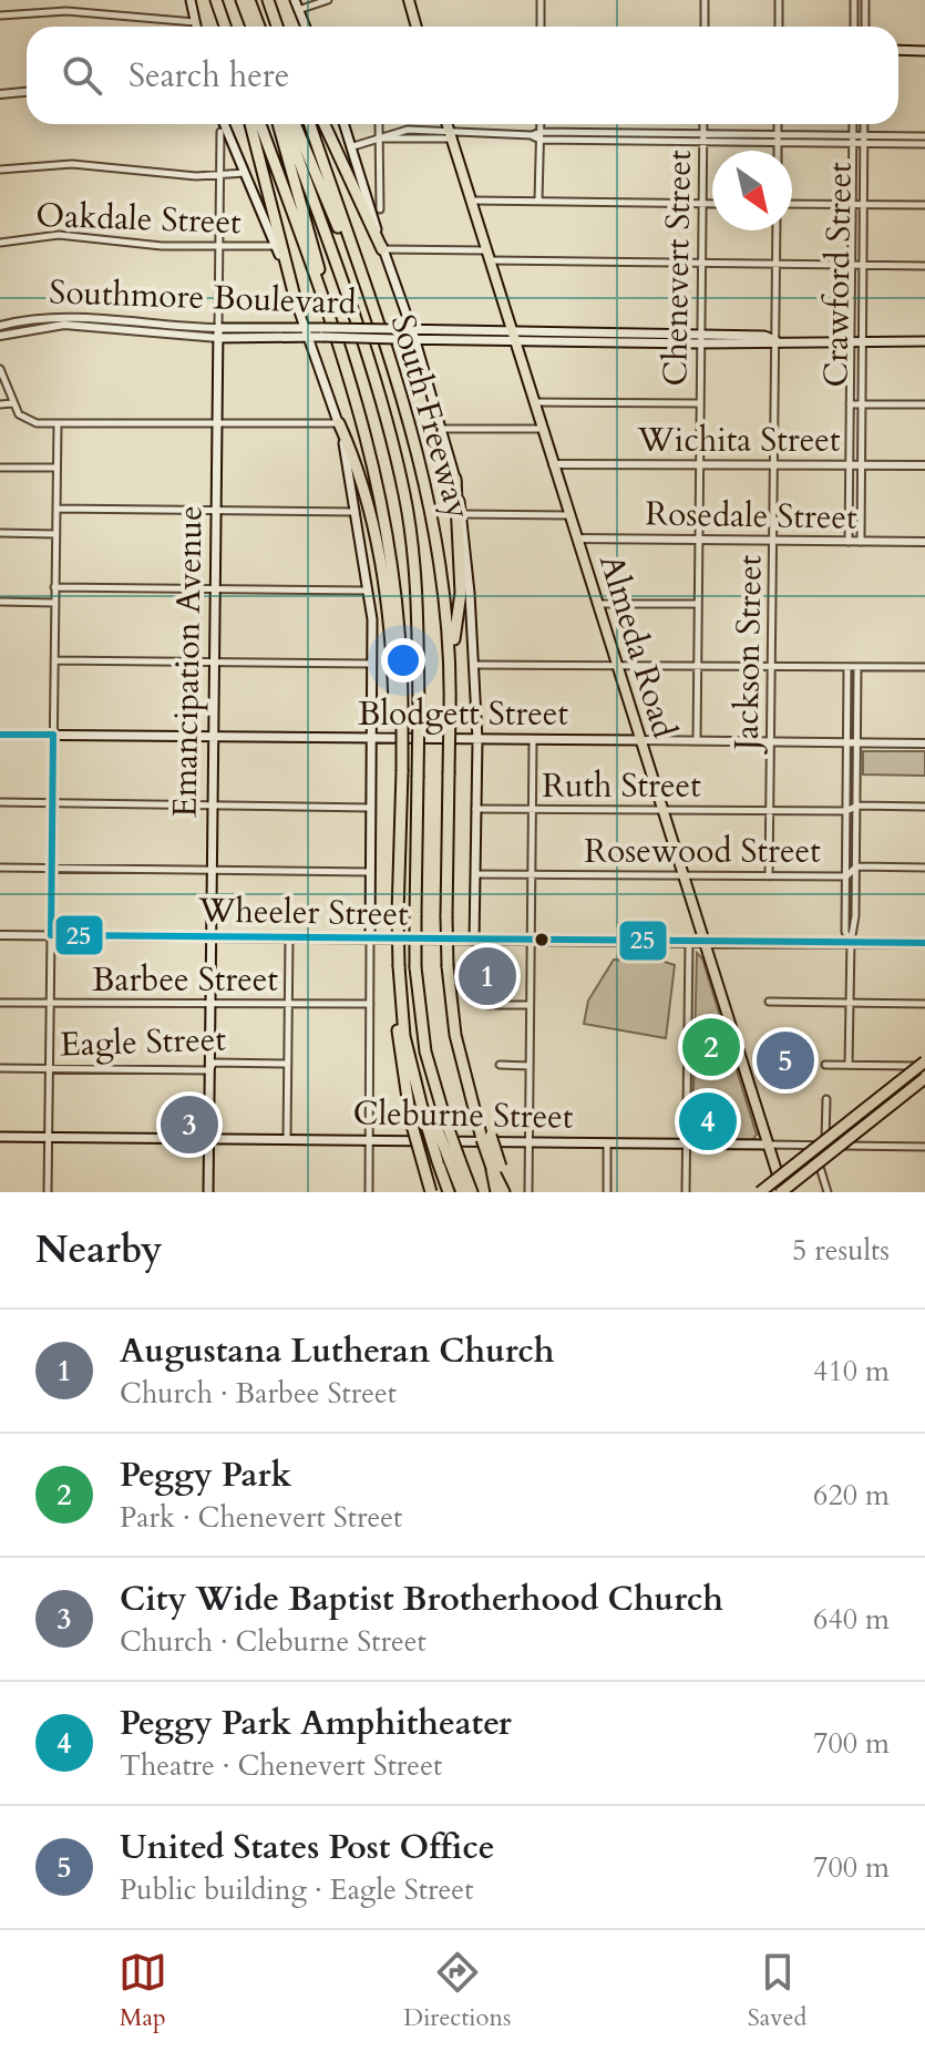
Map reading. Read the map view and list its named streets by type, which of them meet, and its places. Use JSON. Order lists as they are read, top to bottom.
{
  "streets": {
    "highway": ["South Freeway"],
    "main road": [
      "Southmore Boulevard",
      "Almeda Road",
      "Emancipation Avenue",
      "Blodgett Street",
      "Wheeler Street",
      "Cleburne Street"
    ],
    "street": [
      "Oakdale Street",
      "Chenevert Street",
      "Crawford Street",
      "Wichita Street",
      "Rosedale Street",
      "Jackson Street",
      "Ruth Street",
      "Rosewood Street",
      "Barbee Street",
      "Eagle Street"
    ]
  },
  "crossings": [
    ["Oakdale Street", "Emancipation Avenue"],
    ["Chenevert Street", "Southmore Boulevard"],
    ["Chenevert Street", "Wichita Street"],
    ["Chenevert Street", "Rosedale Street"],
    ["Chenevert Street", "Blodgett Street"],
    ["Crawford Street", "Southmore Boulevard"],
    ["Crawford Street", "Wichita Street"],
    ["Crawford Street", "Rosedale Street"],
    ["Southmore Boulevard", "South Freeway"],
    ["Southmore Boulevard", "Almeda Road"],
    ["Southmore Boulevard", "Jackson Street"],
    ["Southmore Boulevard", "Emancipation Avenue"],
    ["Wichita Street", "Almeda Road"],
    ["Wichita Street", "Jackson Street"],
    ["Rosedale Street", "Almeda Road"],
    ["Rosedale Street", "Jackson Street"],
    ["Almeda Road", "Blodgett Street"],
    ["Almeda Road", "Ruth Street"],
    ["Almeda Road", "Rosewood Street"],
    ["Almeda Road", "Wheeler Street"],
    ["Almeda Road", "Cleburne Street"],
    ["Jackson Street", "Blodgett Street"],
    ["Jackson Street", "Ruth Street"],
    ["Jackson Street", "Rosewood Street"],
    ["Emancipation Avenue", "Blodgett Street"],
    ["Emancipation Avenue", "Wheeler Street"],
    ["Emancipation Avenue", "Barbee Street"],
    ["Emancipation Avenue", "Eagle Street"],
    ["Emancipation Avenue", "Cleburne Street"]
  ],
  "lines": ["transit line 25"],
  "north": "bottom right",
  "page": {
    "search": "Search here",
    "pins": [
      "1",
      "2",
      "5",
      "4",
      "3"
    ],
    "heading": ["Nearby", "5 results"],
    "list": [
      {
        "mark": "1",
        "name": "Augustana Lutheran Church",
        "note": "Church · Barbee Street",
        "value": "410 m"
      },
      {
        "mark": "2",
        "name": "Peggy Park",
        "note": "Park · Chenevert Street",
        "value": "620 m"
      },
      {
        "mark": "3",
        "name": "City Wide Baptist Brotherhood Church",
        "note": "Church · Cleburne Street",
        "value": "640 m"
      },
      {
        "mark": "4",
        "name": "Peggy Park Amphitheater",
        "note": "Theatre · Chenevert Street",
        "value": "700 m"
      },
      {
        "mark": "5",
        "name": "United States Post Office",
        "note": "Public building · Eagle Street",
        "value": "700 m"
      }
    ],
    "nav": ["Map", "Directions", "Saved"]
  }
}
